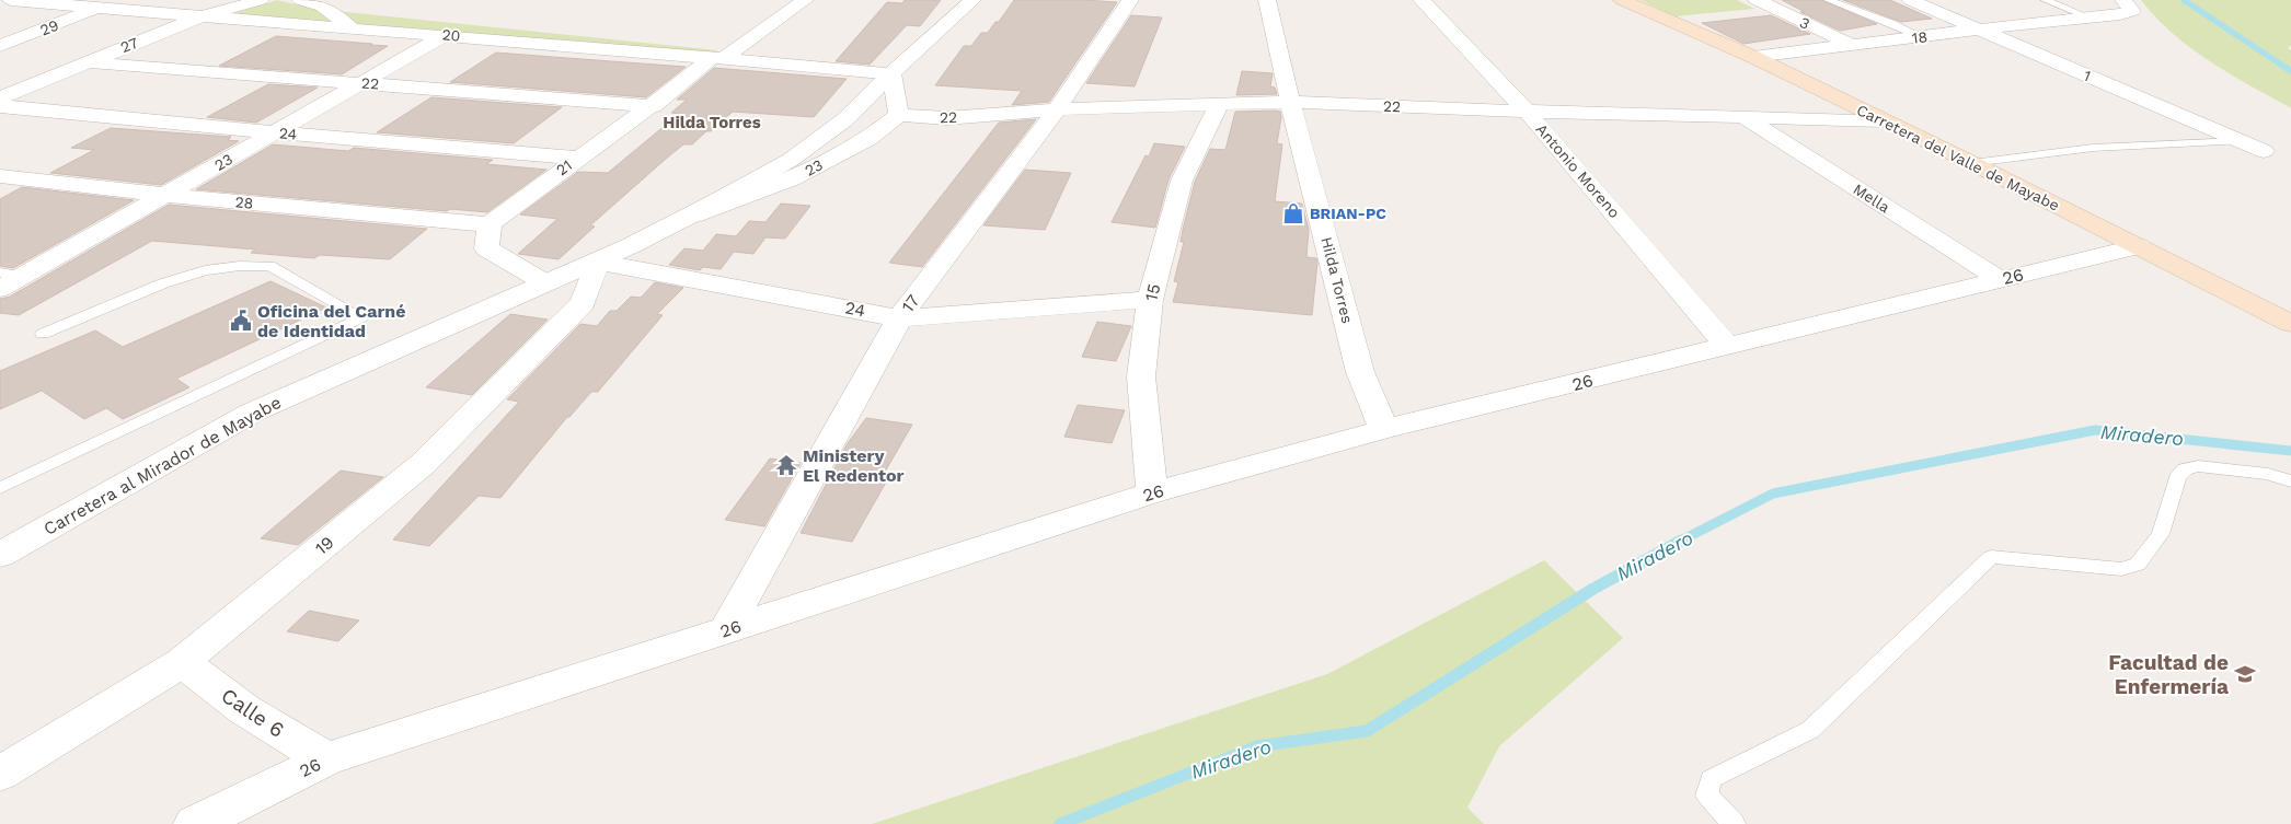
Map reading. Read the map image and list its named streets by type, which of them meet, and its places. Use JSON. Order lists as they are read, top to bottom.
{
  "streets": {
    "main road": ["Carretera del Valle de Mayabe"],
    "street": [
      "3",
      "29",
      "20",
      "18",
      "27",
      "1",
      "22",
      "24",
      "23",
      "21",
      "Antonio Moreno",
      "Mella",
      "28",
      "26",
      "Hilda Torres",
      "15",
      "17",
      "Carretera al Mirador de Mayabe",
      "19",
      "Calle 6"
    ]
  },
  "crossings": [
    ["3", "18"],
    ["29", "20"],
    ["20", "27"],
    ["20", "23"],
    ["20", "21"],
    ["18", "1"],
    ["18", "Carretera del Valle de Mayabe"],
    ["27", "22"],
    ["22", "Carretera del Valle de Mayabe"],
    ["22", "23"],
    ["22", "21"],
    ["22", "Antonio Moreno"],
    ["22", "Mella"],
    ["22", "Hilda Torres"],
    ["22", "15"],
    ["22", "17"],
    ["24", "23"],
    ["24", "21"],
    ["24", "15"],
    ["24", "17"],
    ["24", "Carretera al Mirador de Mayabe"],
    ["24", "19"],
    ["Carretera del Valle de Mayabe", "26"],
    ["23", "28"],
    ["23", "Carretera al Mirador de Mayabe"],
    ["23", "19"],
    ["21", "28"],
    ["Antonio Moreno", "26"],
    ["Mella", "26"],
    ["26", "Hilda Torres"],
    ["26", "15"],
    ["26", "17"],
    ["26", "Calle 6"],
    ["Carretera al Mirador de Mayabe", "19"],
    ["19", "Calle 6"]
  ],
  "districts": ["Hilda Torres"],
  "water": ["Miradero"],
  "places": {
    "shop": ["BRIAN-PC"],
    "public building": ["Oficina del Carné de Identidad"],
    "temple": ["Ministery El Redentor"],
    "school or university": ["Facultad de Enfermería"]
  }
}
